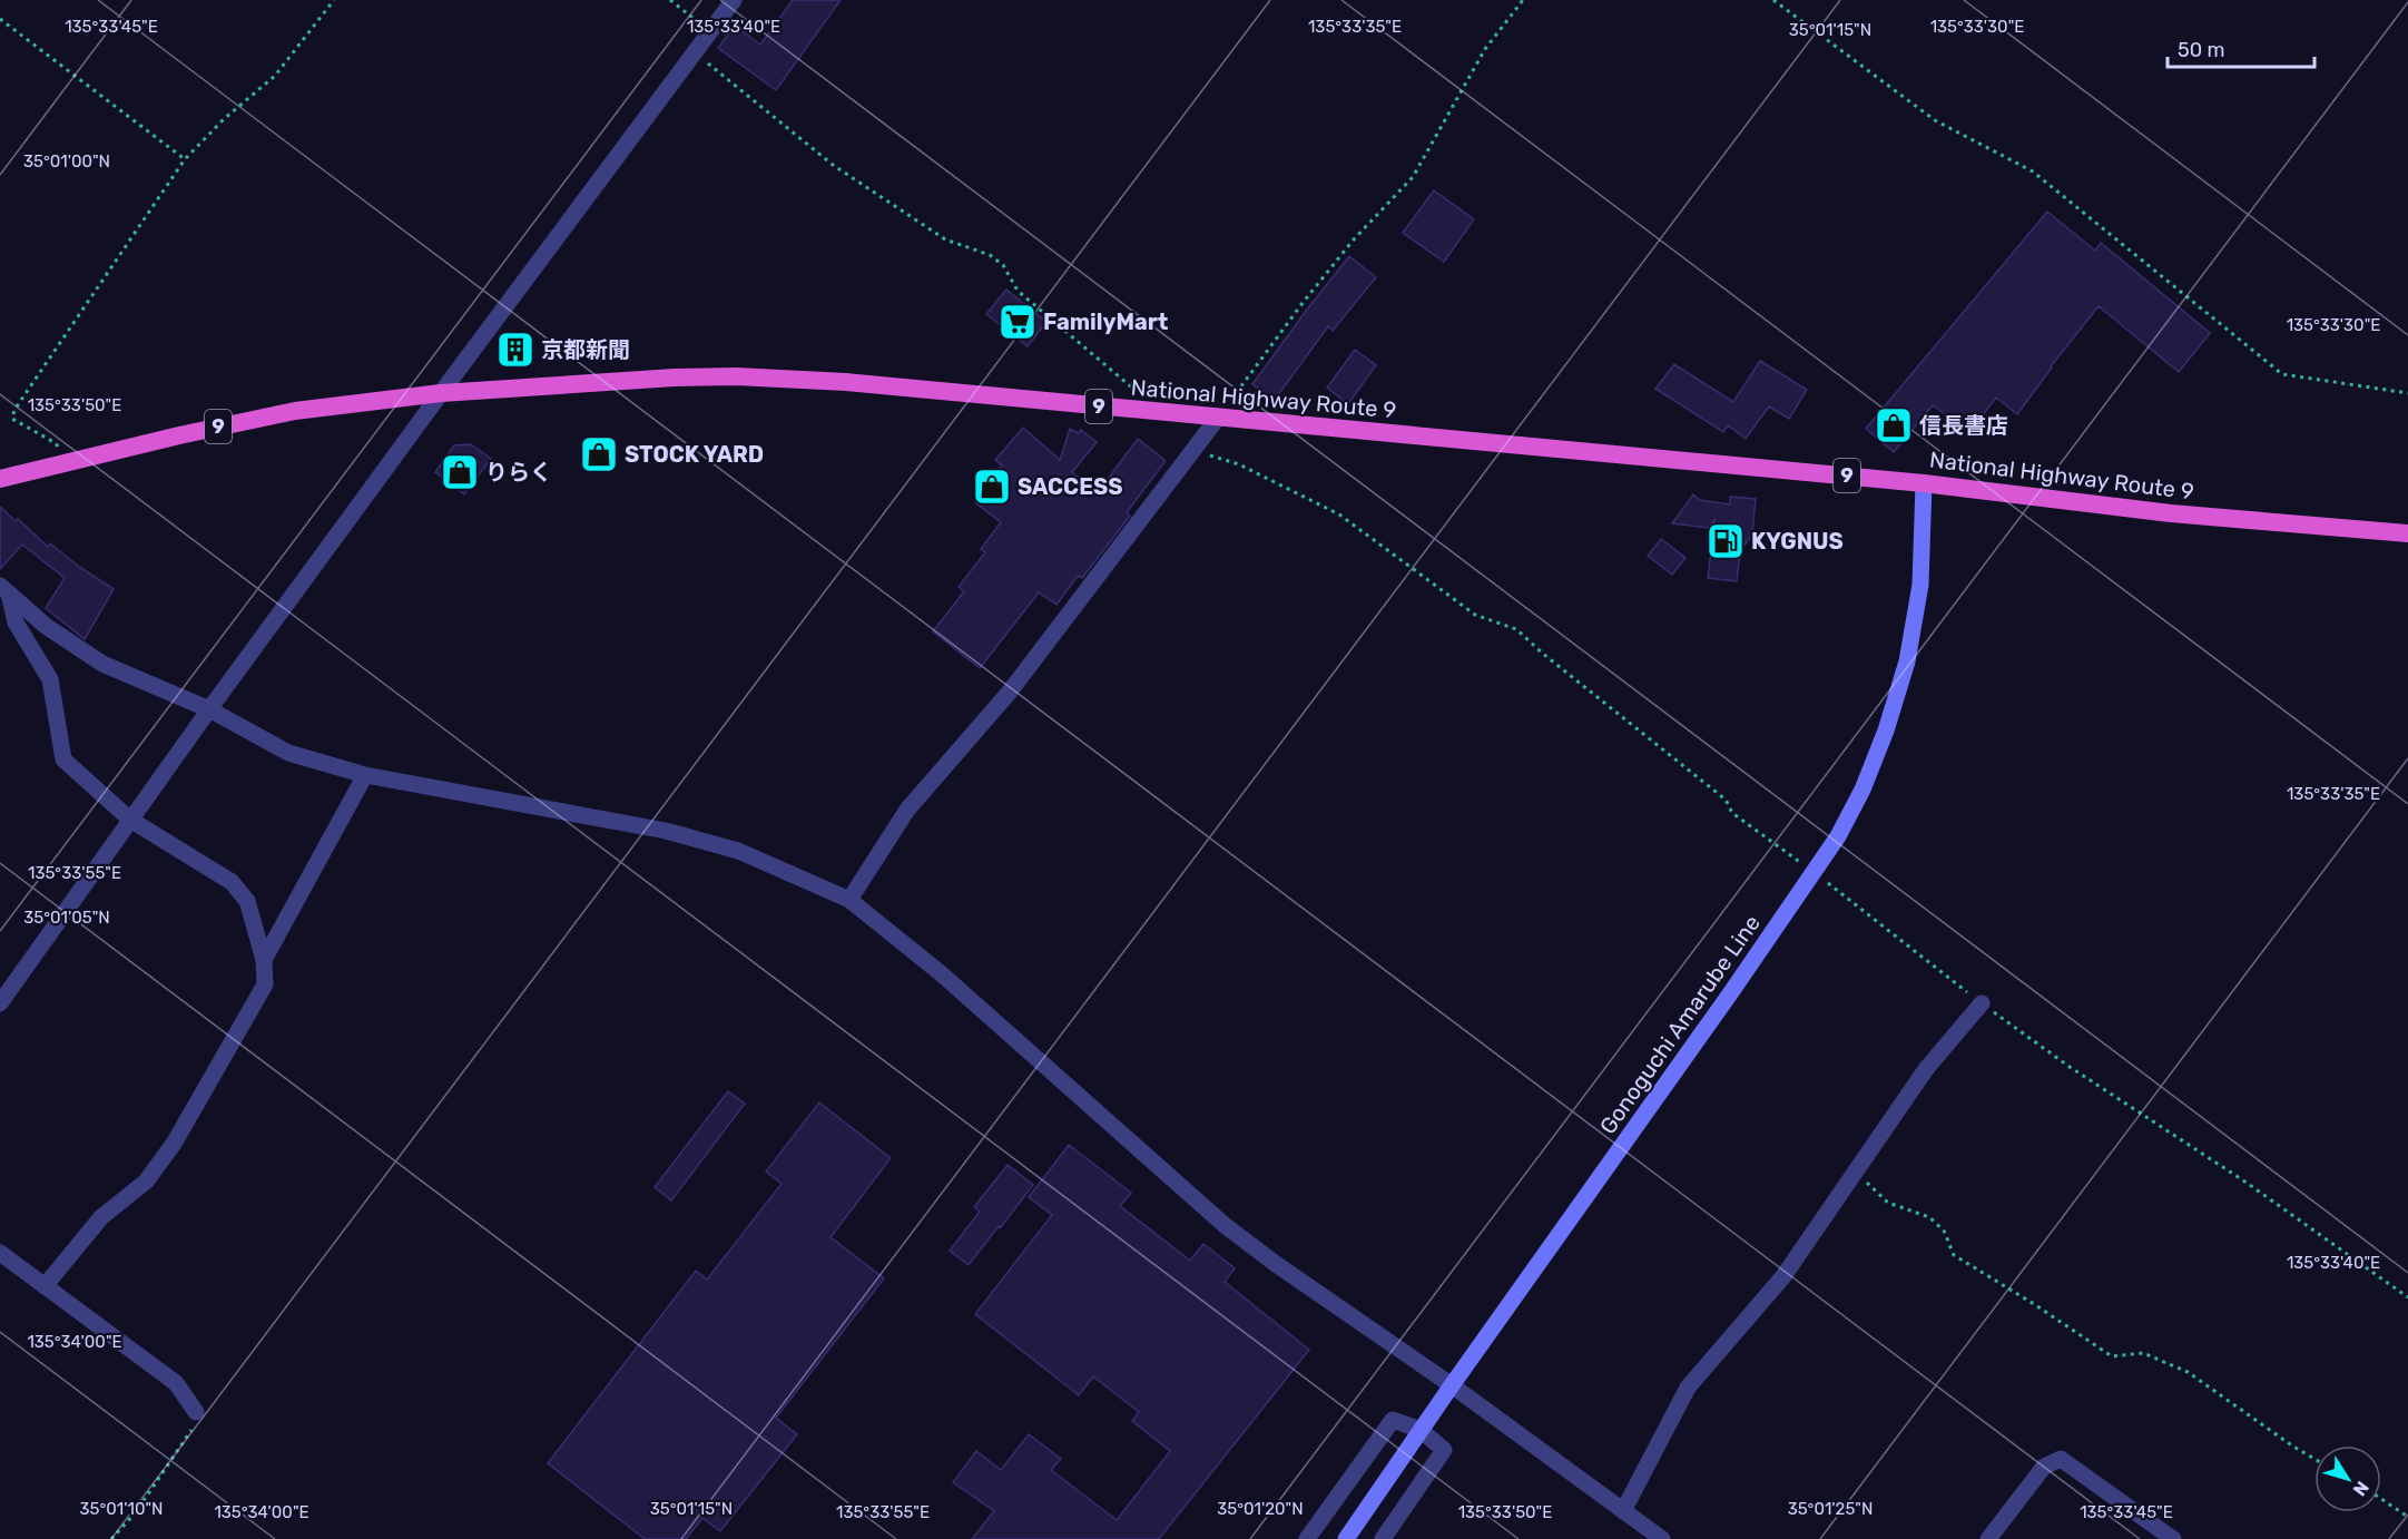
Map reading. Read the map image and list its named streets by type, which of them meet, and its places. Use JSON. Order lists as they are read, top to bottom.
{
  "streets": {
    "highway": ["National Highway Route 9", "9"],
    "main road": ["Gonoguchi Amarube Line"]
  },
  "crossings": [
    ["National Highway Route 9", "Gonoguchi Amarube Line"]
  ],
  "places": {
    "supermarket": ["FamilyMart"],
    "building": ["京都新聞"],
    "shop": [
      "信長書店",
      "STOCK YARD",
      "りらく",
      "SACCESS"
    ],
    "fuel station": ["KYGNUS"]
  },
  "scale_bar": "50 m",
  "north": "bottom right",
  "coordinates": [
    "135°33'45\"E",
    "135°33'40\"E",
    "135°33'35\"E",
    "135°33'30\"E",
    "35°01'15\"N",
    "35°01'00\"N",
    "135°33'50\"E",
    "135°33'55\"E",
    "35°01'05\"N",
    "135°34'00\"E",
    "35°01'10\"N",
    "35°01'20\"N",
    "35°01'25\"N"
  ]
}
